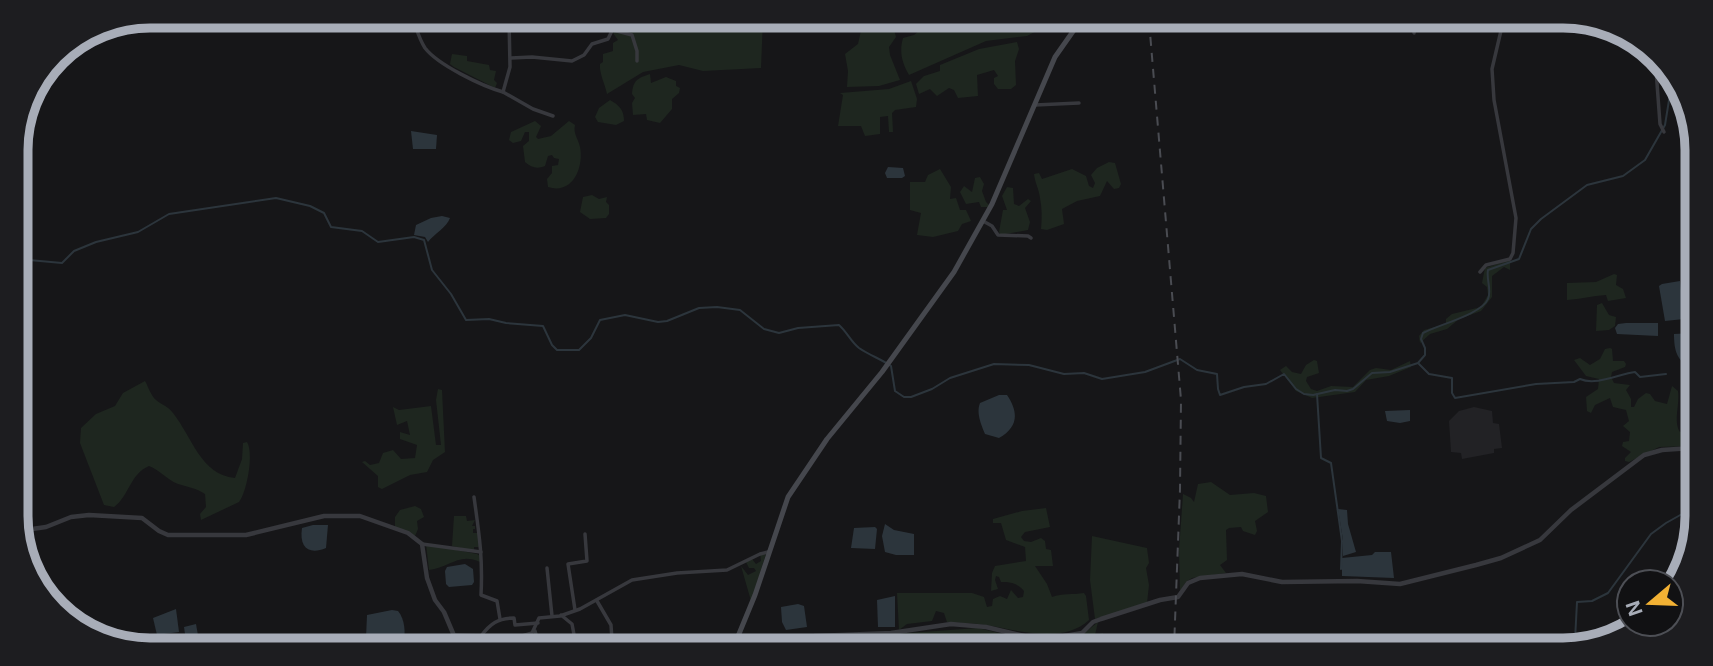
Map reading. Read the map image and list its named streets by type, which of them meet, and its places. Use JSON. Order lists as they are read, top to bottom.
{
  "north": "left"
}
